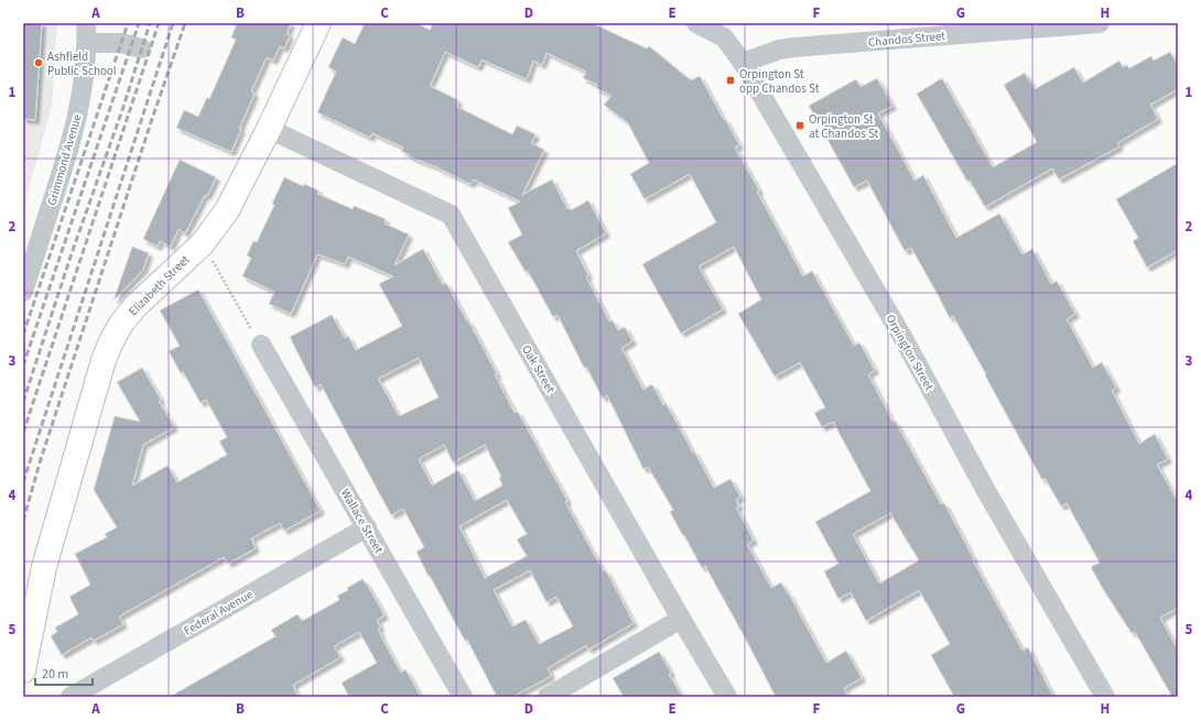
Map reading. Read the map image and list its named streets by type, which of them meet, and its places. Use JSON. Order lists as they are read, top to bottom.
{
  "streets": {
    "main road": ["Elizabeth Street"],
    "street": [
      "Chandos Street",
      "Grimmond Avenue",
      "Orpington Street",
      "Oak Street",
      "Wallace Street",
      "Federal Avenue"
    ]
  },
  "crossings": [
    ["Chandos Street", "Orpington Street"],
    ["Elizabeth Street", "Oak Street"],
    ["Wallace Street", "Federal Avenue"]
  ],
  "places": {
    "other": ["Ashfield Public School"],
    "transit": ["Orpington St opp Chandos St", "Orpington St at Chandos St"]
  },
  "scale_bar": "20 m",
  "grid": {
    "columns": [
      "A",
      "B",
      "C",
      "D",
      "E",
      "F",
      "G",
      "H"
    ],
    "rows": [
      "1",
      "2",
      "3",
      "4",
      "5"
    ]
  }
}
